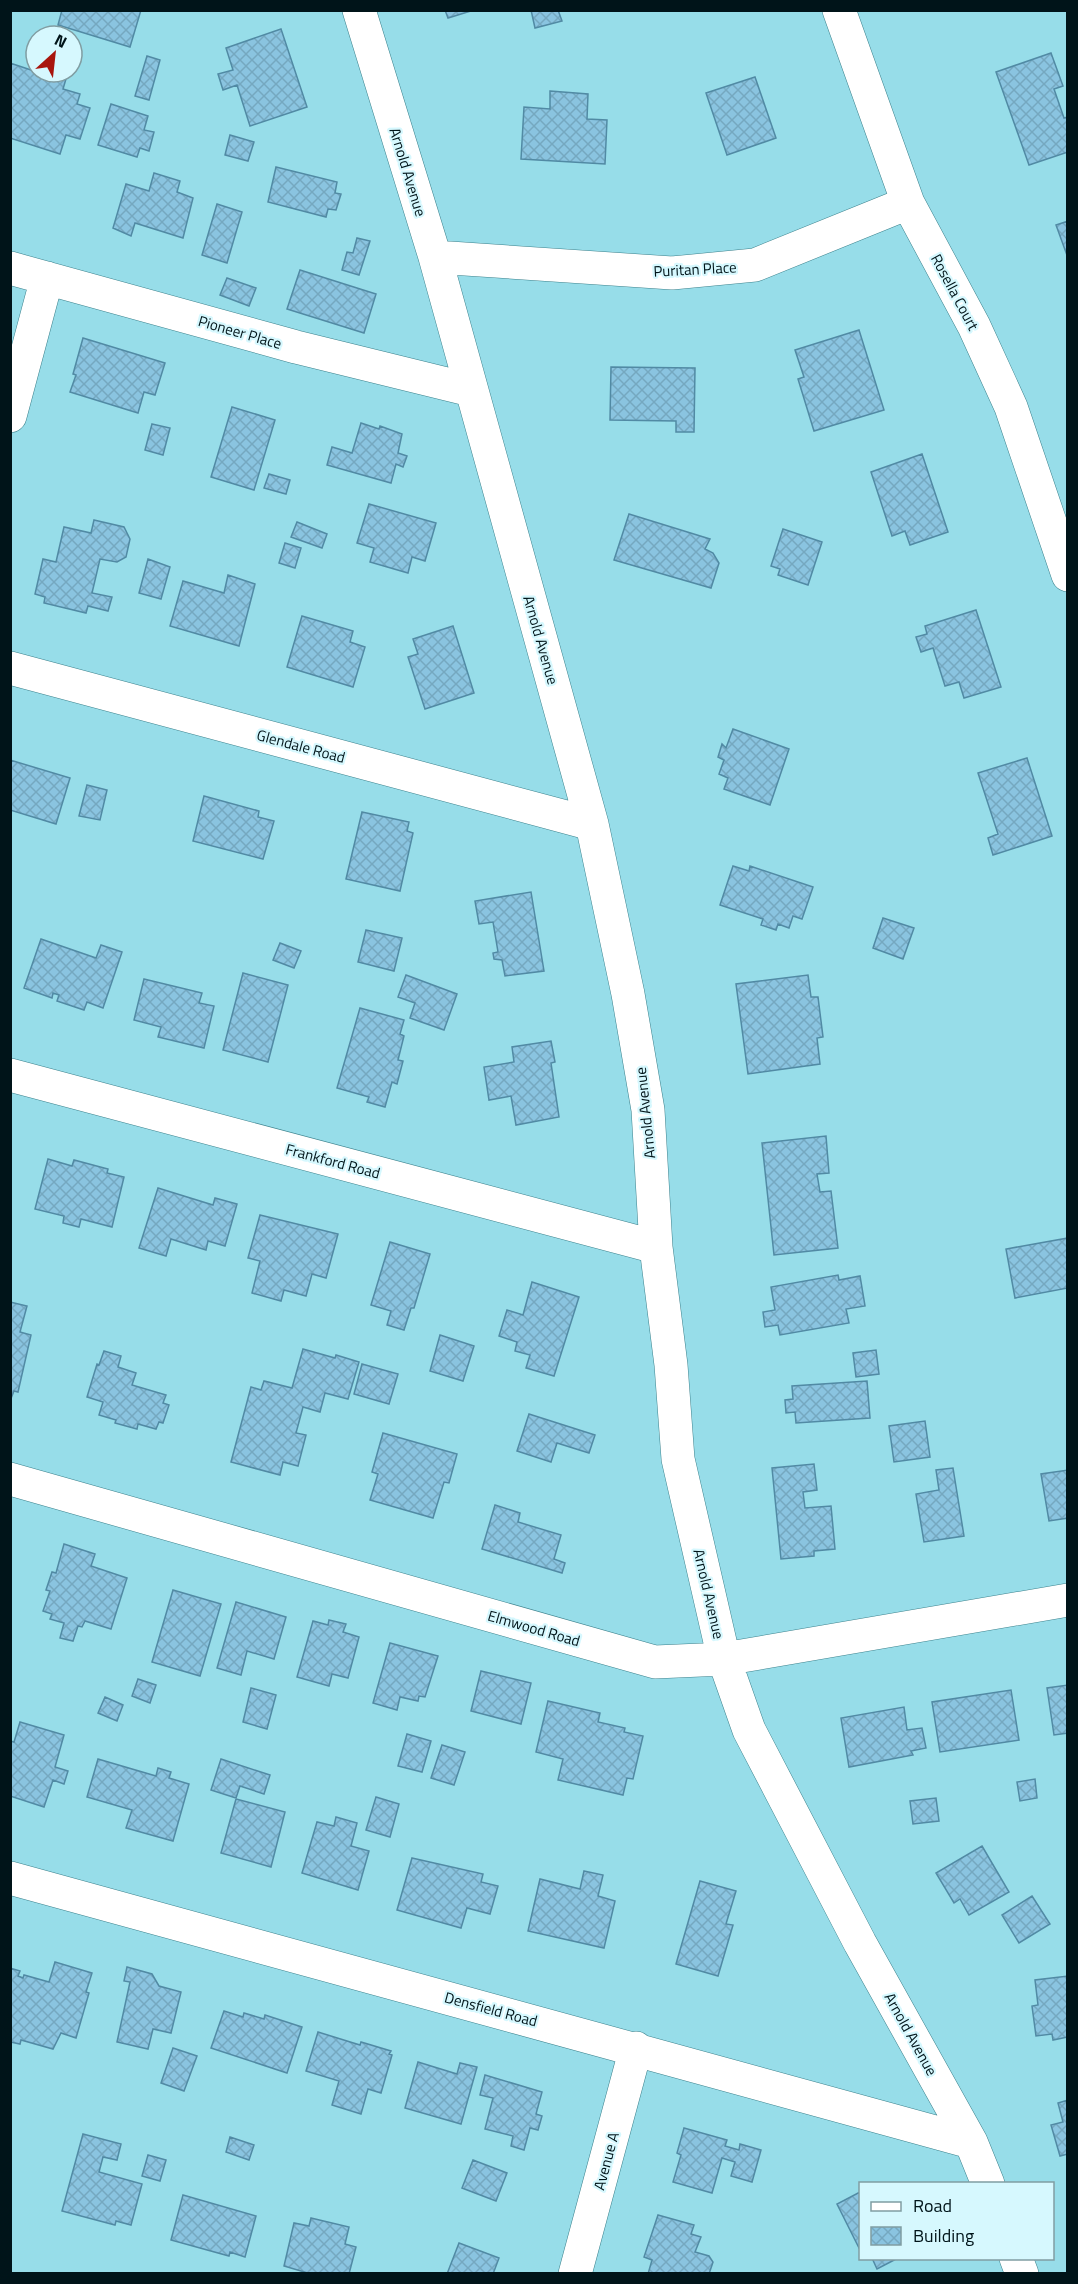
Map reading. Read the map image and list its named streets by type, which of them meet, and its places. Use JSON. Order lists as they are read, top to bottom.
{
  "streets": {
    "street": [
      "Arnold Avenue",
      "Puritan Place",
      "Rosella Court",
      "Pioneer Place",
      "Glendale Road",
      "Frankford Road",
      "Elmwood Road",
      "Densfield Road",
      "Avenue A"
    ]
  },
  "crossings": [
    ["Arnold Avenue", "Puritan Place"],
    ["Arnold Avenue", "Pioneer Place"],
    ["Arnold Avenue", "Glendale Road"],
    ["Arnold Avenue", "Frankford Road"],
    ["Arnold Avenue", "Elmwood Road"],
    ["Arnold Avenue", "Densfield Road"],
    ["Puritan Place", "Rosella Court"],
    ["Densfield Road", "Avenue A"]
  ],
  "legend": ["Road", "Building"],
  "north": "top right"
}
